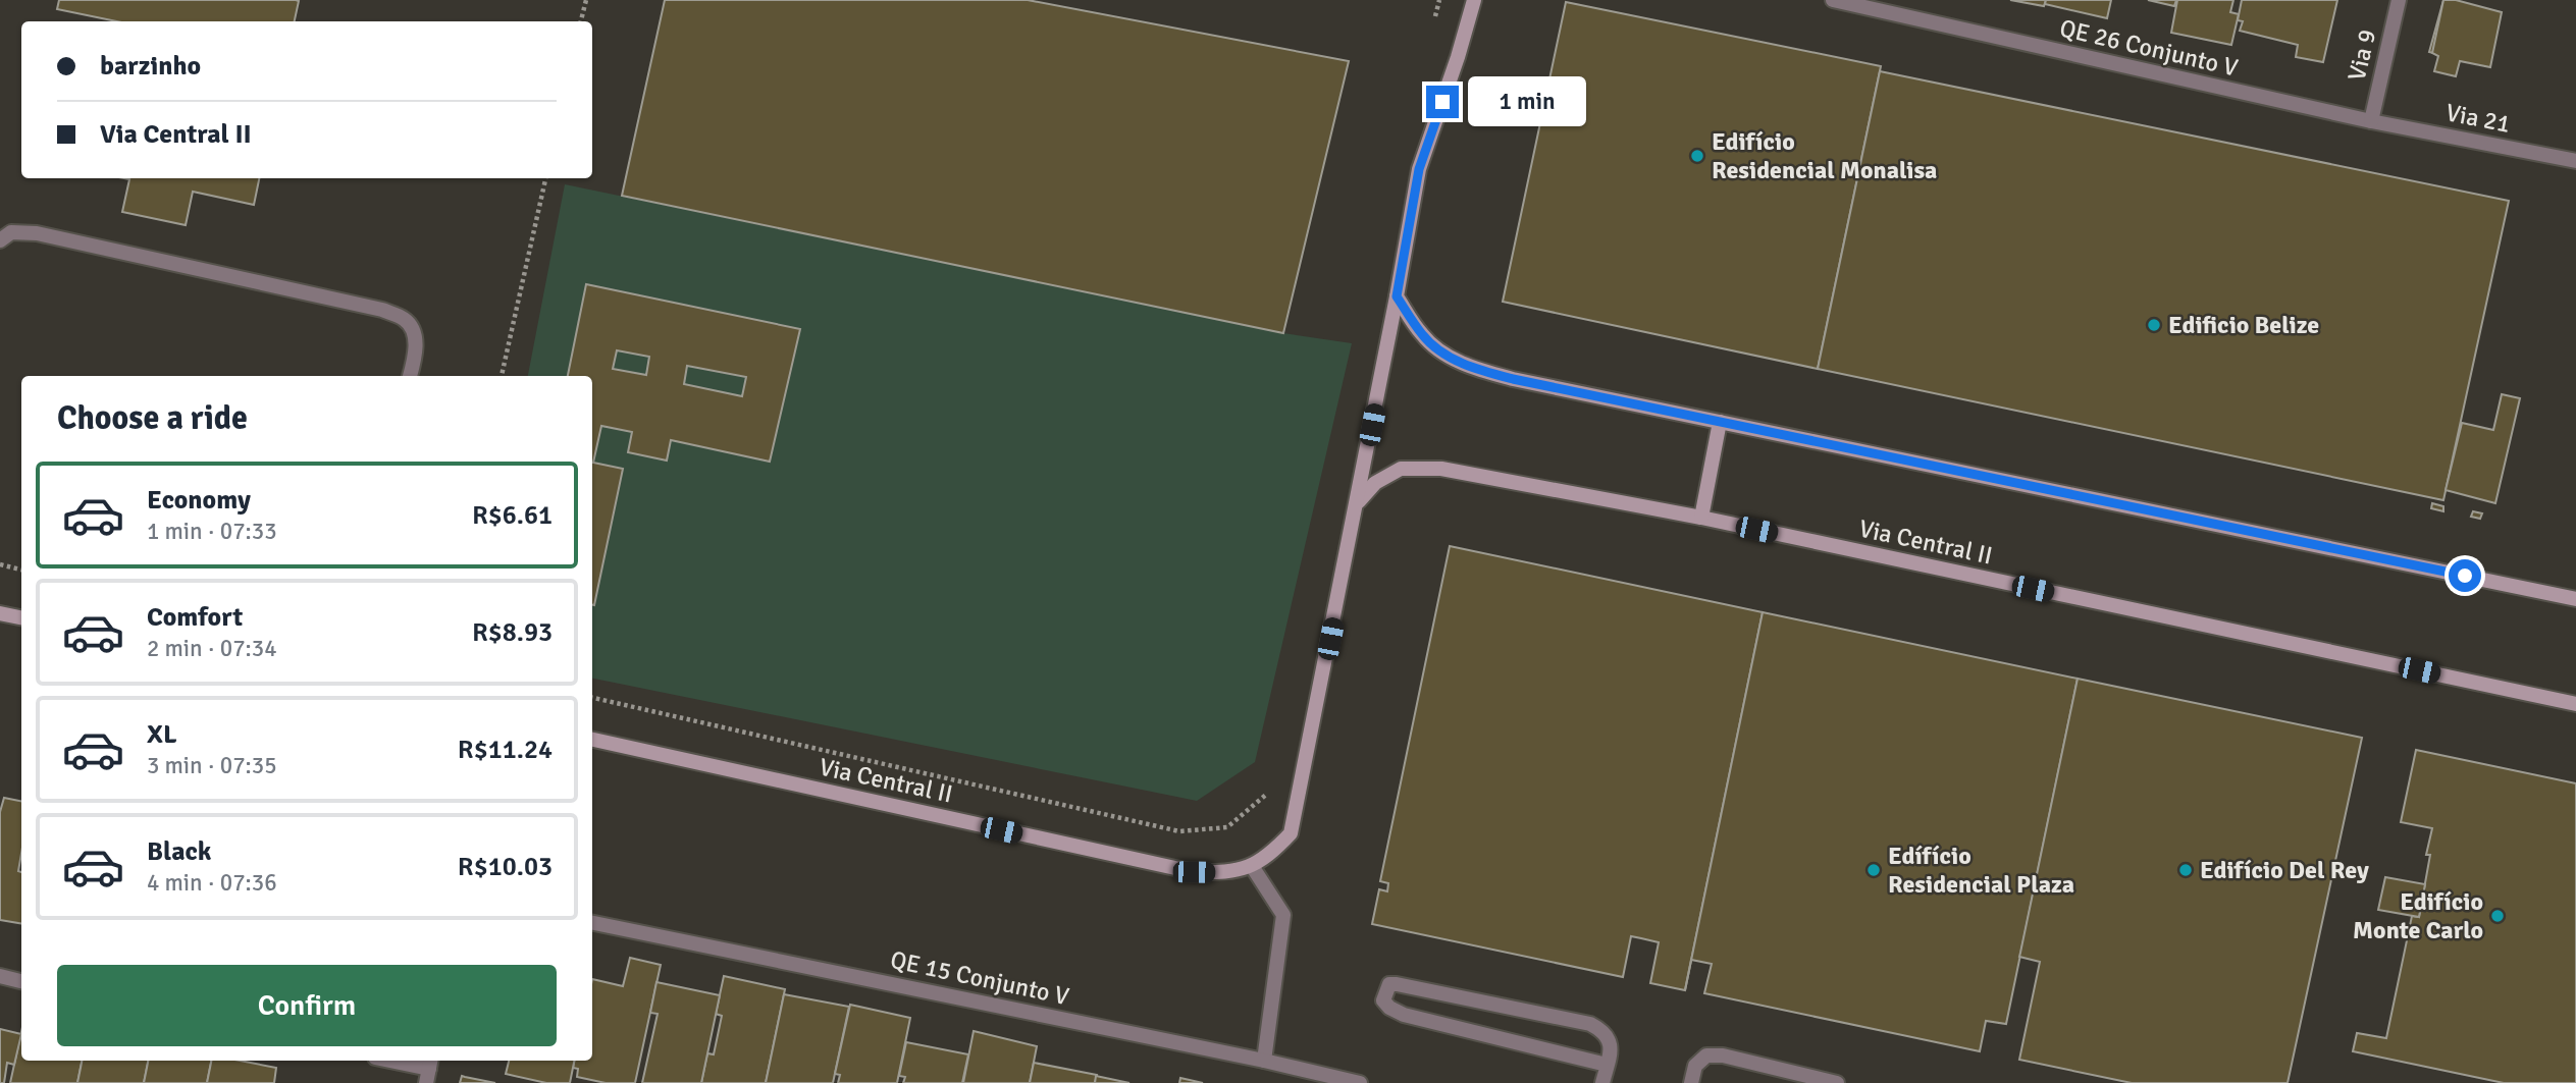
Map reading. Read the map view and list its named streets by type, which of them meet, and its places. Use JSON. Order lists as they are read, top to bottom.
{
  "streets": {
    "street": [
      "QE 26 Conjunto V",
      "Via 9",
      "Via 21",
      "Via Central II",
      "QE 15 Conjunto V"
    ]
  },
  "crossings": [
    ["QE 26 Conjunto V", "Via 9"],
    ["QE 26 Conjunto V", "Via 21"],
    ["Via 9", "Via 21"]
  ],
  "places": [
    "Edifício Residencial Monalisa",
    "Edificio Belize",
    "Edífício Residencial Plaza",
    "Edifício Del Rey",
    "Edifício Monte Carlo"
  ],
  "page": {
    "banner": ["barzinho", "Via Central II"],
    "bubble": "1 min",
    "heading": "Choose a ride",
    "list": [
      {
        "name": "Economy",
        "note": "1 min · 07:33",
        "value": "R$6.61"
      },
      {
        "name": "Comfort",
        "note": "2 min · 07:34",
        "value": "R$8.93"
      },
      {
        "name": "XL",
        "note": "3 min · 07:35",
        "value": "R$11.24"
      },
      {
        "name": "Black",
        "note": "4 min · 07:36",
        "value": "R$10.03"
      }
    ],
    "buttons": "Confirm"
  }
}
